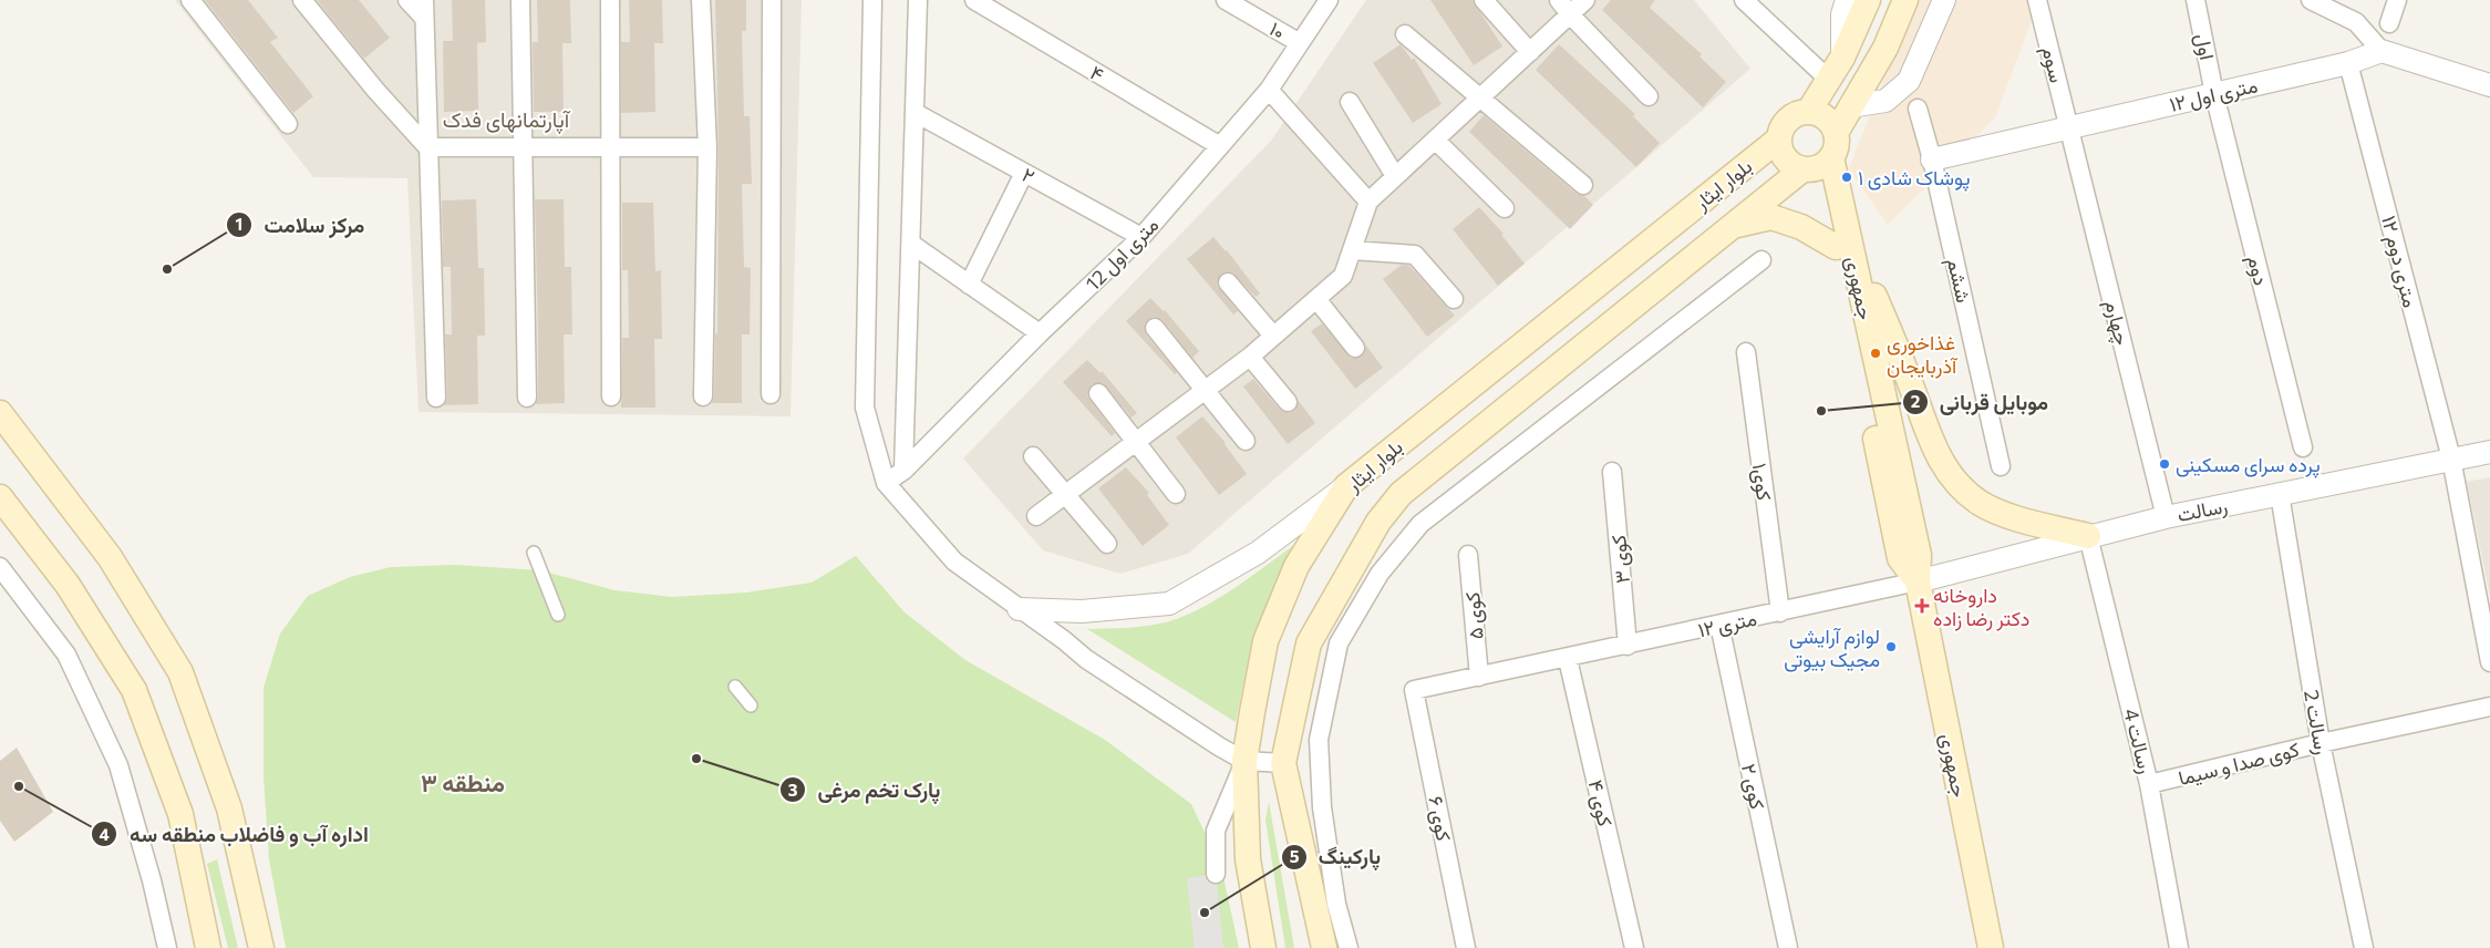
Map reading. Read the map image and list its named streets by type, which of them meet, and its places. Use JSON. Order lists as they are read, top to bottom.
{
  "streets": {
    "main road": ["بلوار ایثار", "جمهوری"],
    "street": [
      "۱۰",
      "اول",
      "سوم",
      "۴",
      "۱۲ متری اول",
      "۲",
      "12 متری اول",
      "۱۲ متری دوم",
      "دوم",
      "ششم",
      "چهارم",
      "کوی۱",
      "رسالت",
      "کوی ۳",
      "کوی ۵",
      "۱۲ متری",
      "رسالت 2",
      "رسالت 4",
      "کوی صدا و سیما",
      "کوی ۲",
      "کوی ۴",
      "کوی ۶"
    ]
  },
  "crossings": [
    ["۱۰", "12 متری اول"],
    ["اول", "۱۲ متری اول"],
    ["اول", "دوم"],
    ["سوم", "۱۲ متری اول"],
    ["سوم", "چهارم"],
    ["۴", "12 متری اول"],
    ["۱۲ متری اول", "۱۲ متری دوم"],
    ["۱۲ متری اول", "دوم"],
    ["۱۲ متری اول", "ششم"],
    ["۱۲ متری اول", "چهارم"],
    ["۲", "12 متری اول"],
    ["بلوار ایثار", "جمهوری"],
    ["۱۲ متری دوم", "رسالت"],
    ["جمهوری", "رسالت"],
    ["جمهوری", "۱۲ متری"],
    ["چهارم", "رسالت"],
    ["کوی۱", "۱۲ متری"],
    ["رسالت", "۱۲ متری"],
    ["رسالت", "رسالت 2"],
    ["رسالت", "رسالت 4"],
    ["کوی ۳", "۱۲ متری"],
    ["کوی ۵", "۱۲ متری"],
    ["۱۲ متری", "کوی ۲"],
    ["۱۲ متری", "کوی ۴"],
    ["۱۲ متری", "کوی ۶"],
    ["رسالت 2", "کوی صدا و سیما"],
    ["رسالت 4", "کوی صدا و سیما"]
  ],
  "districts": ["آپارتمانهای فدک", "منطقه ۳"],
  "places": {
    "other": [
      "پوشاک شادی ۱",
      "مرکز سلامت",
      "غذاخوری آذربایجان",
      "موبایل قربانی",
      "پرده سرای مسکینی",
      "لوازم آرایشی مجیک بیوتی",
      "پارک تخم مرغی",
      "اداره آب و فاضلاب منطقه سه",
      "پارکینگ"
    ],
    "health": ["داروخانه دکتر رضا زاده"]
  }
}
